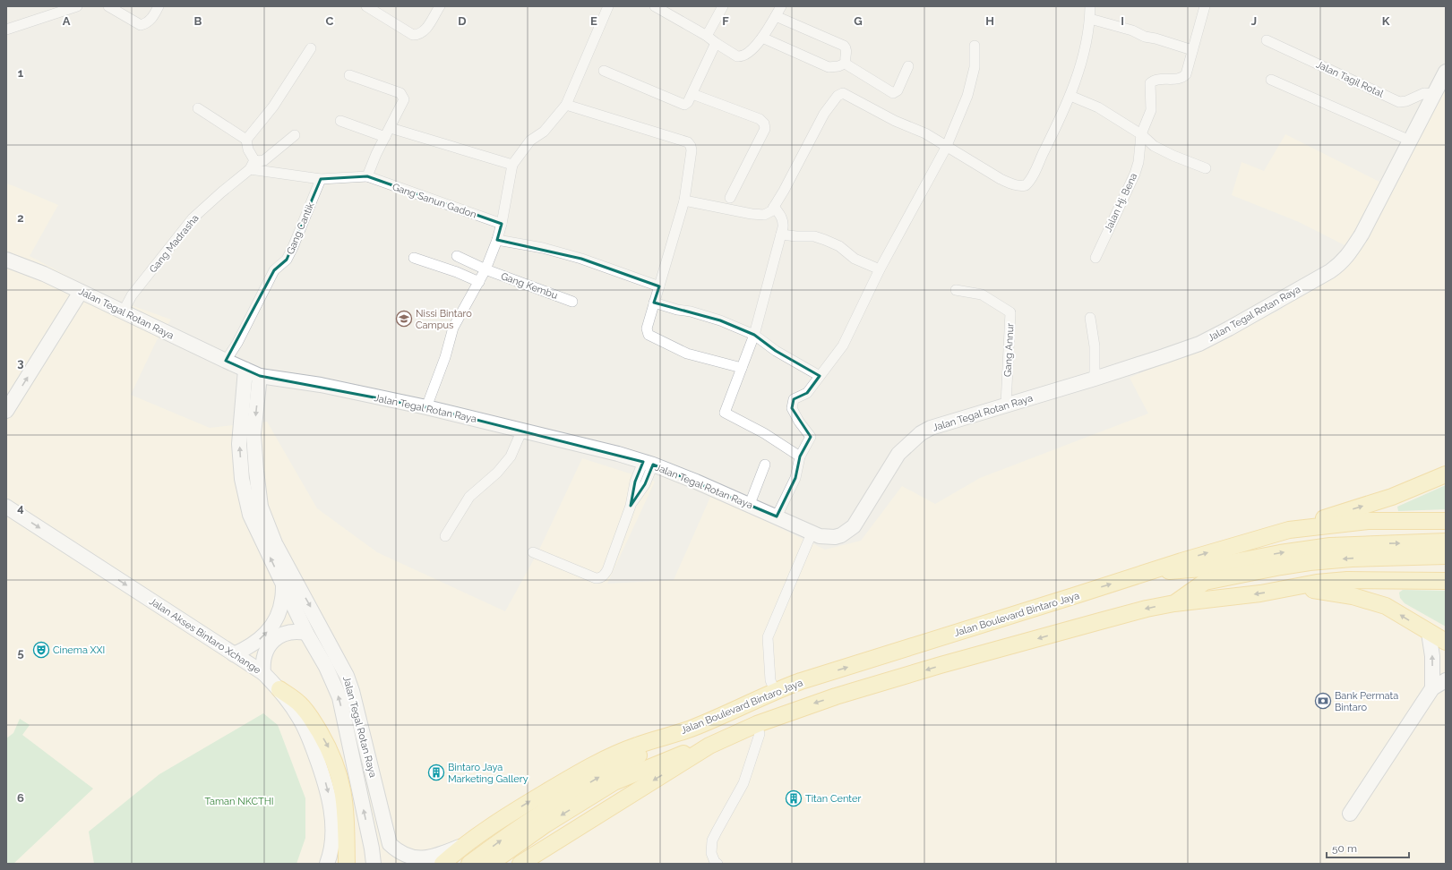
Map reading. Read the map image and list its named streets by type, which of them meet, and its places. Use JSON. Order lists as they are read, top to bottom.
{
  "streets": {
    "main road": ["Jalan Tegal Rotan Raya", "Jalan Boulevard Bintaro Jaya", "Jalan Akses Bintaro Xchange"],
    "street": [
      "Jalan Tagil Rotal",
      "Gang Sanun Gadon",
      "Jalan Hj. Bena",
      "Gang Cantik",
      "Gang Madrasha",
      "Gang Kembu",
      "Gang Annur"
    ]
  },
  "crossings": [
    ["Jalan Tagil Rotal", "Jalan Tegal Rotan Raya"],
    ["Gang Cantik", "Jalan Tegal Rotan Raya"],
    ["Gang Madrasha", "Jalan Tegal Rotan Raya"],
    ["Jalan Tegal Rotan Raya", "Gang Annur"]
  ],
  "one_way": ["Jalan Akses Bintaro Xchange"],
  "parks": ["Taman NKCTHI"],
  "places": {
    "school or university": ["Nissi Bintaro Campus"],
    "theatre": ["Cinema XXI"],
    "bank": ["Bank Permata Bintaro"],
    "building": ["Bintaro Jaya Marketing Gallery", "Titan Center"]
  },
  "scale_bar": "50 m",
  "grid": {
    "columns": [
      "A",
      "B",
      "C",
      "D",
      "E",
      "F",
      "G",
      "H",
      "I",
      "J",
      "K"
    ],
    "rows": [
      "1",
      "2",
      "3",
      "4",
      "5",
      "6"
    ]
  }
}
